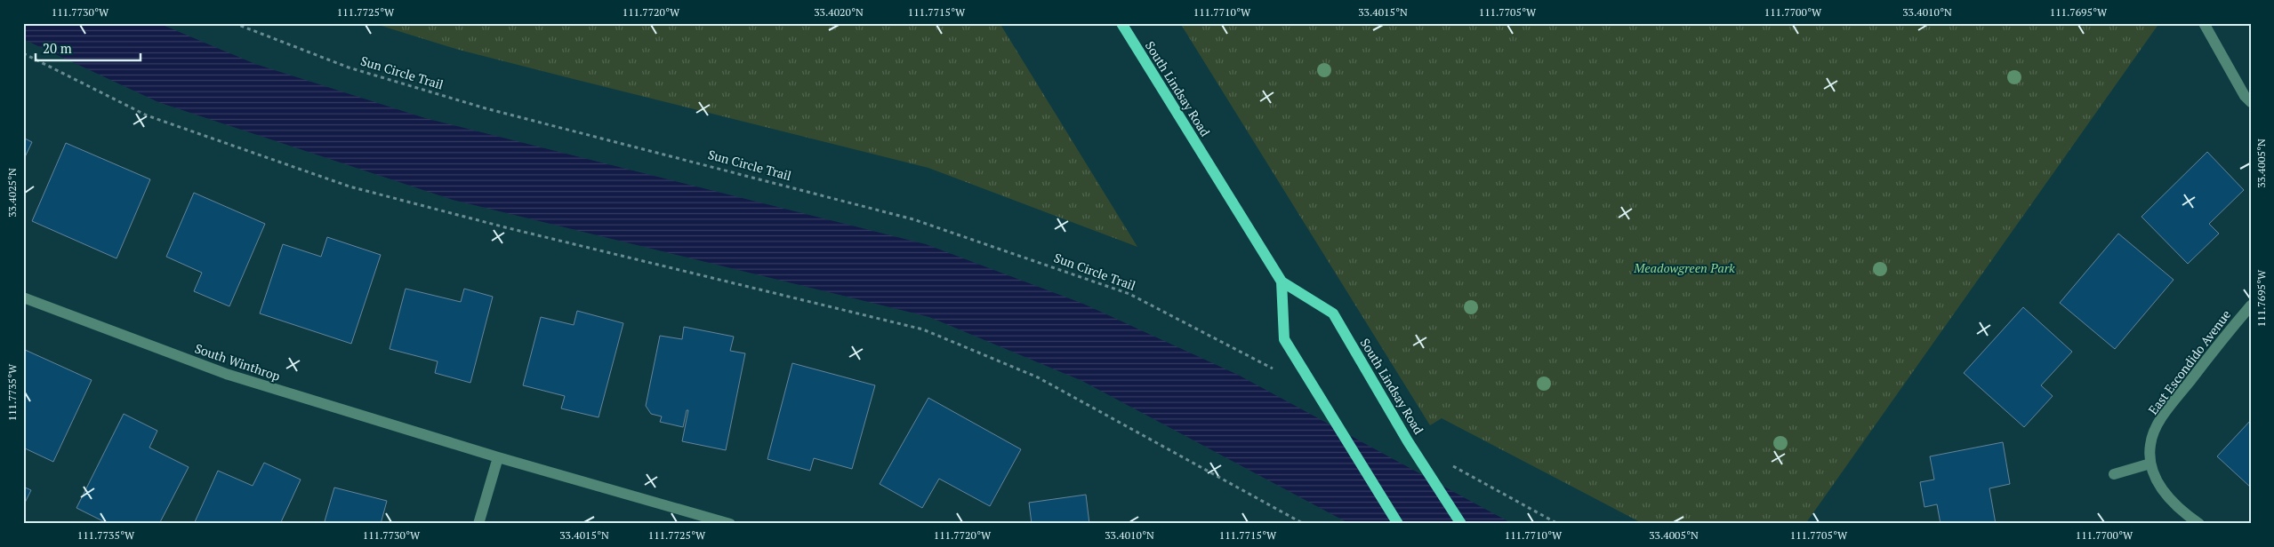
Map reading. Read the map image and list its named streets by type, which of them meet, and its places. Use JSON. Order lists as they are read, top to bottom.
{
  "streets": {
    "main road": ["South Lindsay Road"],
    "street": ["South Winthrop", "East Escondido Avenue"],
    "path": ["Sun Circle Trail"]
  },
  "parks": ["Meadowgreen Park"],
  "scale_bar": "20 m",
  "coordinates": [
    "111.7730°W",
    "111.7725°W",
    "111.7720°W",
    "33.4020°N",
    "111.7715°W",
    "111.7710°W",
    "33.4015°N",
    "111.7705°W",
    "111.7700°W",
    "33.4010°N",
    "111.7695°W",
    "33.4005°N",
    "33.4025°N",
    "111.7735°W"
  ]
}
